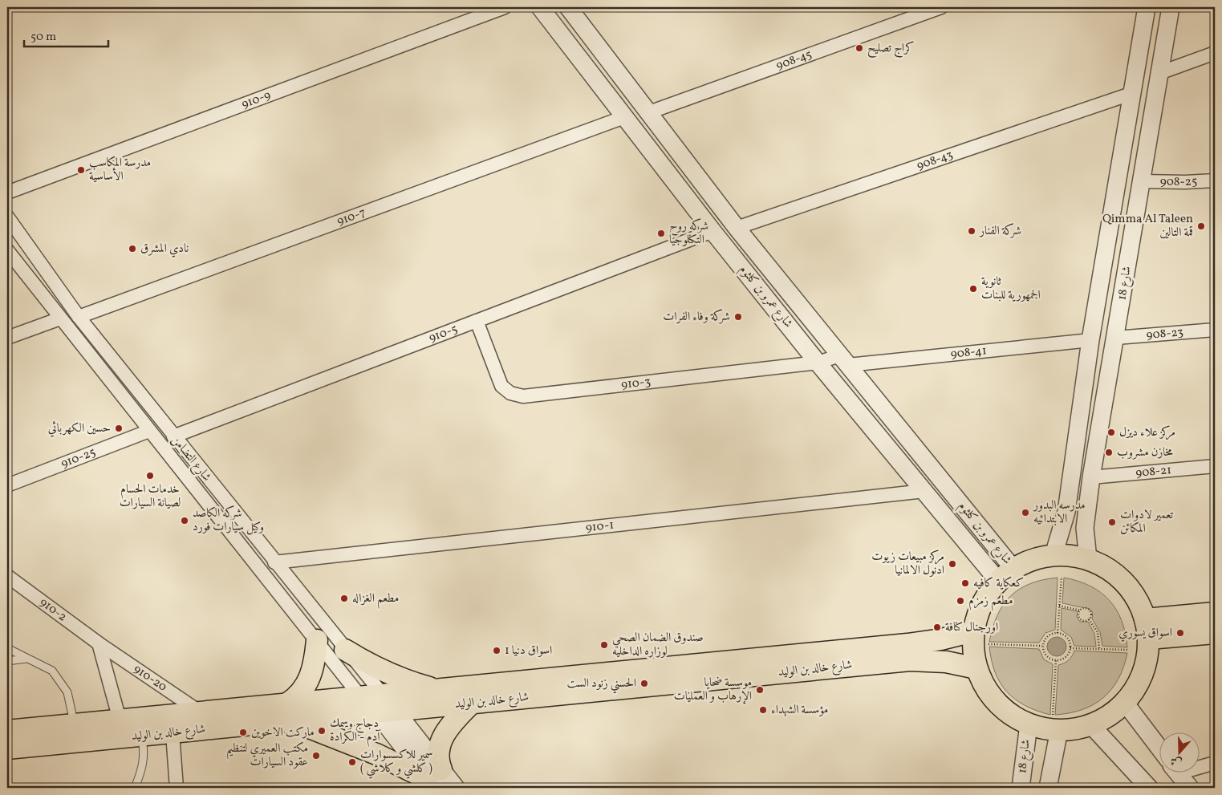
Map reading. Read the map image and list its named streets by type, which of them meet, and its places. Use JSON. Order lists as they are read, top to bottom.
{
  "streets": {
    "main road": ["شارع خالد بن الوليد"],
    "street": [
      "908-45",
      "910-9",
      "908-43",
      "908-25",
      "910-7",
      "شارع 18",
      "شارع عمرو بن كلثوم",
      "910-5",
      "908-23",
      "908-41",
      "910-3",
      "910-25",
      "شارع التضامن",
      "908-21",
      "910-1",
      "910-2",
      "910-20"
    ]
  },
  "crossings": [
    ["908-45", "شارع عمرو بن كلثوم"],
    ["908-43", "شارع 18"],
    ["908-43", "شارع عمرو بن كلثوم"],
    ["908-25", "شارع 18"],
    ["910-7", "شارع عمرو بن كلثوم"],
    ["910-7", "شارع التضامن"],
    ["شارع 18", "908-23"],
    ["شارع 18", "908-41"],
    ["شارع 18", "908-21"],
    ["شارع عمرو بن كلثوم", "910-5"],
    ["شارع عمرو بن كلثوم", "908-41"],
    ["شارع عمرو بن كلثوم", "910-3"],
    ["شارع عمرو بن كلثوم", "910-1"],
    ["910-5", "910-3"],
    ["910-5", "شارع التضامن"],
    ["908-41", "910-3"],
    ["910-25", "شارع التضامن"],
    ["شارع التضامن", "910-1"],
    ["شارع التضامن", "شارع خالد بن الوليد"],
    ["910-2", "910-20"],
    ["شارع خالد بن الوليد", "910-20"]
  ],
  "places": [
    "كراج تصليح",
    "مدرسة المكاسب الأساسية",
    "Qimma Al Taleen قمة التالين",
    "شركة الفنار",
    "شركه روح التكنلوجيا",
    "نادي المشرق",
    "ثانوية الجمهورية للبنات",
    "شركة وفاء الفرات",
    "حسين الكهربائي",
    "مركز علاء ديزل",
    "مخازن مشروب",
    "خدمات الحسام لصيانة السيارات",
    "مدرسه البدور الابتدائيه",
    "شركه الكاصد وكيل سيارات فورد",
    "تعمير لادوات المكائن",
    "مركز مبيعات زيوت ادنول الالمانيا",
    "كعكاية كافيه",
    "مطعم الغزاله",
    "مطعم زمزم",
    "اورجنال كنافة",
    "اسواق يسوري",
    "صندوق الضمان الصحي لوزاره الداخليه",
    "اسواق دنيا 1",
    "الحسني زنود الست",
    "موسسة ضحايا الإرهاب و العمليات",
    "مؤسسة الشهداء",
    "دجاج وسمك آدم - الكرادة",
    "ماركت الاخوين",
    "مكتب العميري لتنظيم عقود السيارات",
    "سمير للاكسسوارات ( كلشي و كلاشي )"
  ],
  "scale_bar": "50 m",
  "north": "bottom"
}
